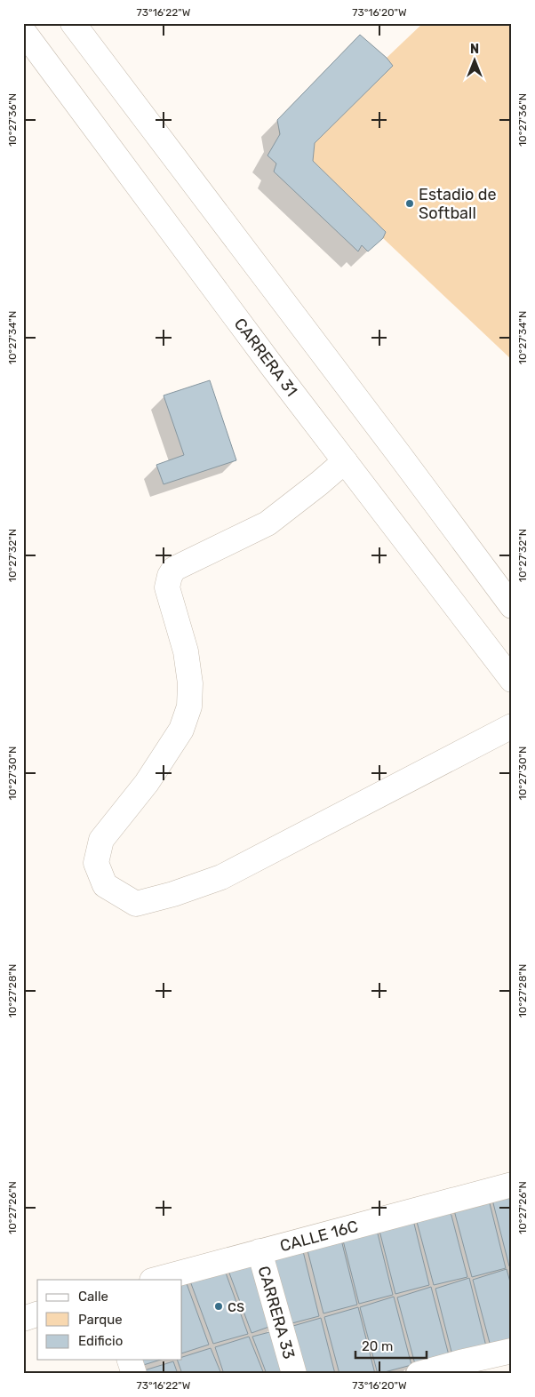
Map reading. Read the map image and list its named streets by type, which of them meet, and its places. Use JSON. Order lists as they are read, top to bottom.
{
  "streets": {
    "main road": ["CARRERA 31", "CALLE 16C", "CARRERA 33"]
  },
  "crossings": [
    ["CALLE 16C", "CARRERA 33"]
  ],
  "places": ["Estadio de Softball", "cs"],
  "legend": ["Calle", "Parque", "Edificio"],
  "scale_bar": "20 m",
  "north": "top",
  "coordinates": [
    "73°16'22\"W",
    "73°16'20\"W",
    "10°27'36\"N",
    "10°27'34\"N",
    "10°27'32\"N",
    "10°27'30\"N",
    "10°27'28\"N",
    "10°27'26\"N"
  ]
}
